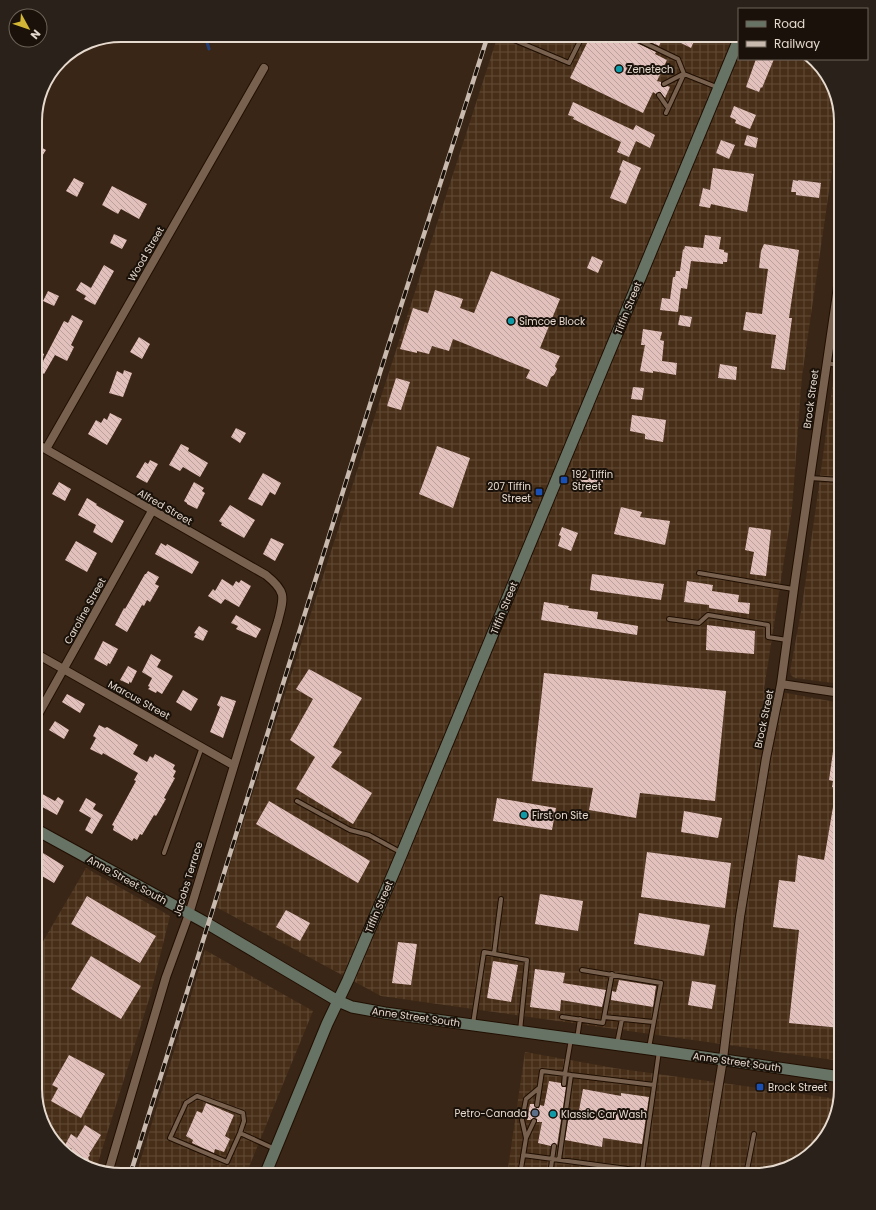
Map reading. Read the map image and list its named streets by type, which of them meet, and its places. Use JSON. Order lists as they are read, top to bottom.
{
  "streets": {
    "street": [
      "Wood Street",
      "Tiffin Street",
      "Brock Street",
      "Alfred Street",
      "Caroline Street",
      "Marcus Street",
      "Jacobs Terrace",
      "Anne Street South"
    ]
  },
  "crossings": [
    ["Wood Street", "Alfred Street"],
    ["Tiffin Street", "Anne Street South"],
    ["Brock Street", "Anne Street South"],
    ["Alfred Street", "Caroline Street"],
    ["Alfred Street", "Jacobs Terrace"],
    ["Caroline Street", "Marcus Street"],
    ["Marcus Street", "Jacobs Terrace"],
    ["Jacobs Terrace", "Anne Street South"]
  ],
  "places": {
    "other": [
      "Zenetech",
      "Simcoe Block",
      "First on Site",
      "Petro-Canada",
      "Klassic Car Wash"
    ],
    "transit": ["192 Tiffin Street", "207 Tiffin Street", "Brock Street"]
  },
  "legend": ["Road", "Railway"],
  "north": "bottom right"
}
